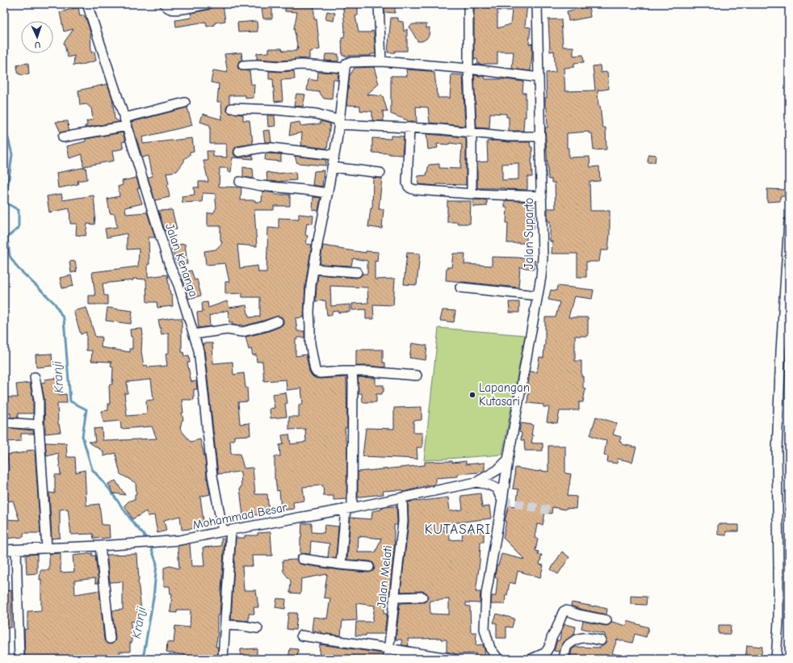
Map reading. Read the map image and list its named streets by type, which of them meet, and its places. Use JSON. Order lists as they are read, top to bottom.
{
  "streets": {
    "street": [
      "Jalan Suparto",
      "Jalan Kenanga",
      "Mohammad Besar",
      "Jalan Melati"
    ]
  },
  "crossings": [
    ["Jalan Kenanga", "Mohammad Besar"],
    ["Mohammad Besar", "Jalan Melati"]
  ],
  "districts": ["KUTASARI"],
  "water": ["Kranji"],
  "places": ["Lapangan Kutasari"],
  "north": "bottom"
}
